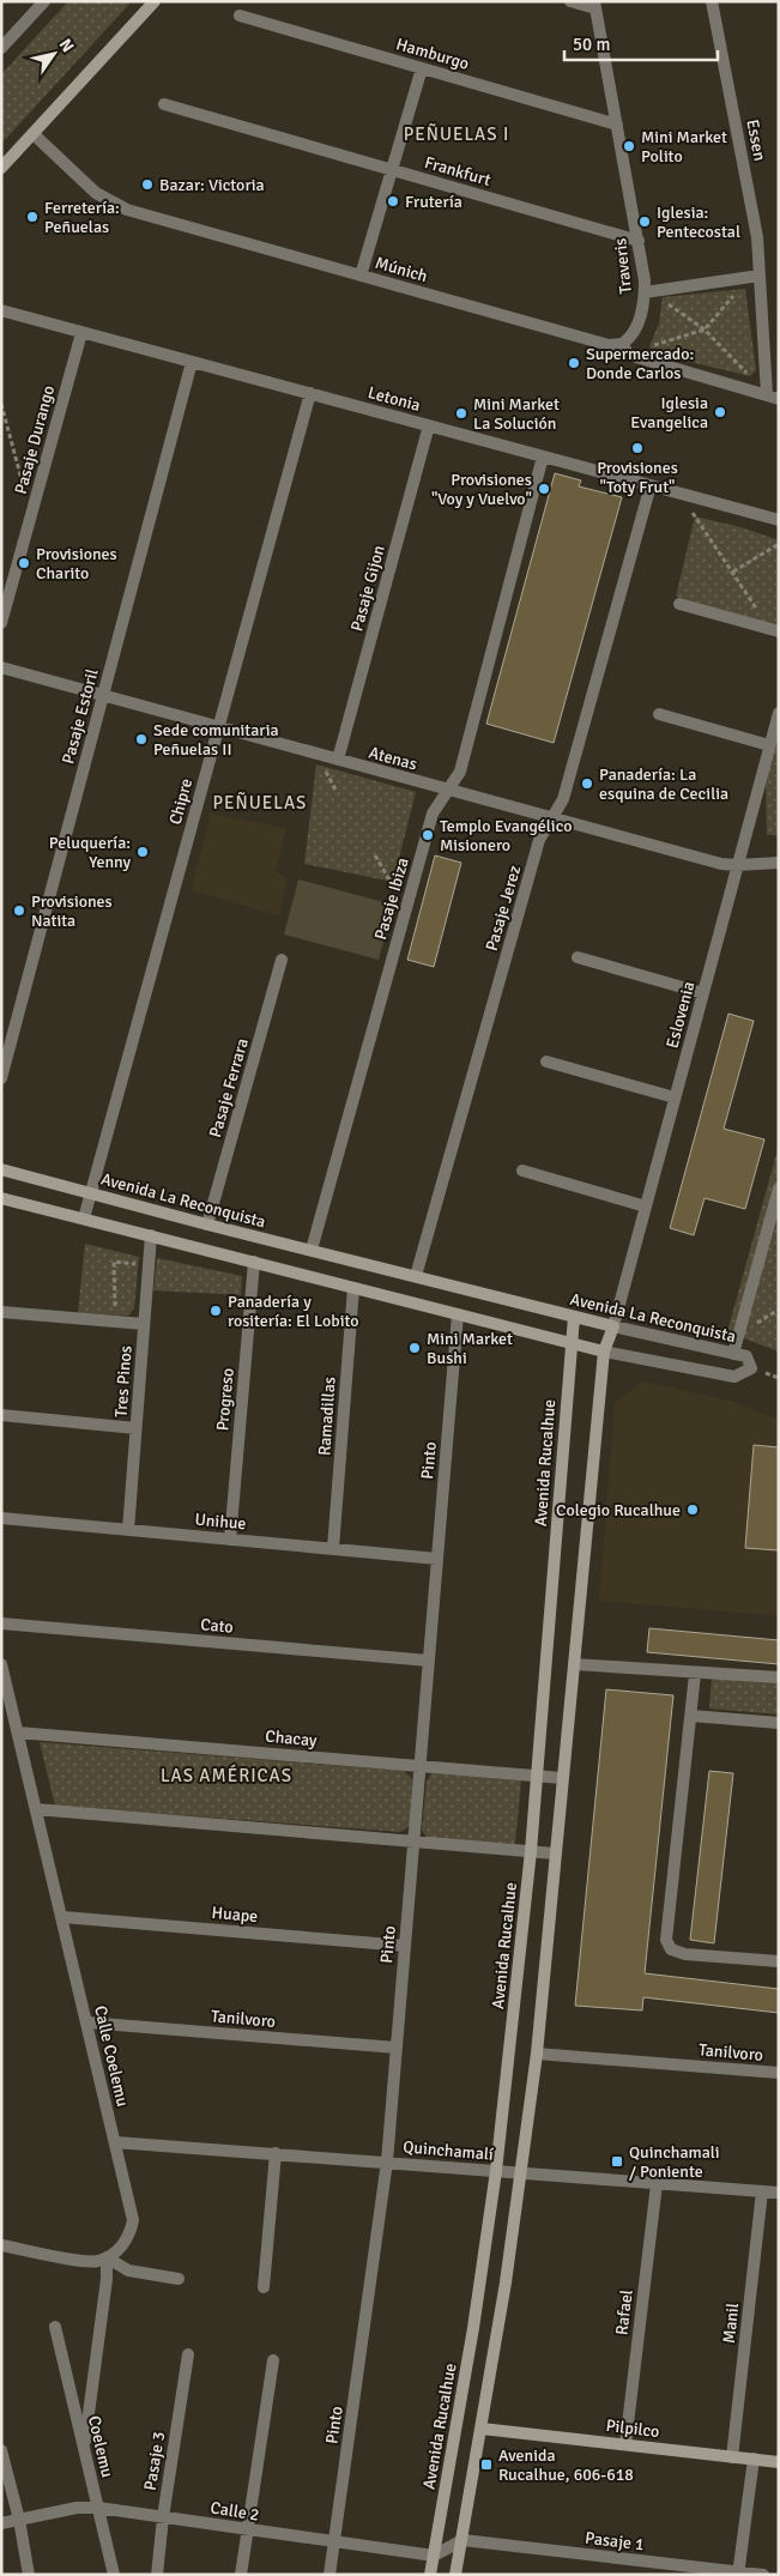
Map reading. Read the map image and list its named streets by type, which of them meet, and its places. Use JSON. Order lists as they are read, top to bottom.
{
  "streets": {
    "street": [
      "Hamburgo",
      "Essen",
      "Frankfurt",
      "Traveris",
      "Múnich",
      "Letonia",
      "Pasaje Durango",
      "Pasaje Gijon",
      "Pasaje Estoril",
      "Atenas",
      "Chipre",
      "Pasaje Ibiza",
      "Pasaje Jerez",
      "Eslovenia",
      "Pasaje Ferrara",
      "Avenida La Reconquista",
      "Tres Pinos",
      "Progreso",
      "Ramadillas",
      "Pinto",
      "Avenida Rucalhue",
      "Unihue",
      "Cato",
      "Chacay",
      "Huape",
      "Tanilvoro",
      "Calle Coelemu",
      "Quinchamalí",
      "Rafael",
      "Manil",
      "Pilpilco",
      "Coelemu",
      "Pasaje 3",
      "Calle 2",
      "Pasaje 1"
    ]
  },
  "crossings": [
    ["Hamburgo", "Traveris"],
    ["Essen", "Múnich"],
    ["Frankfurt", "Traveris"],
    ["Traveris", "Múnich"],
    ["Letonia", "Pasaje Durango"],
    ["Letonia", "Pasaje Gijon"],
    ["Letonia", "Pasaje Estoril"],
    ["Letonia", "Chipre"],
    ["Letonia", "Pasaje Ibiza"],
    ["Letonia", "Pasaje Jerez"],
    ["Pasaje Gijon", "Atenas"],
    ["Pasaje Estoril", "Atenas"],
    ["Atenas", "Chipre"],
    ["Atenas", "Pasaje Ibiza"],
    ["Atenas", "Pasaje Jerez"],
    ["Atenas", "Eslovenia"],
    ["Chipre", "Avenida La Reconquista"],
    ["Pasaje Ibiza", "Avenida La Reconquista"],
    ["Pasaje Jerez", "Avenida La Reconquista"],
    ["Eslovenia", "Avenida La Reconquista"],
    ["Pasaje Ferrara", "Avenida La Reconquista"],
    ["Avenida La Reconquista", "Tres Pinos"],
    ["Avenida La Reconquista", "Progreso"],
    ["Avenida La Reconquista", "Ramadillas"],
    ["Avenida La Reconquista", "Pinto"],
    ["Avenida La Reconquista", "Avenida Rucalhue"],
    ["Tres Pinos", "Unihue"],
    ["Progreso", "Unihue"],
    ["Ramadillas", "Unihue"],
    ["Pinto", "Unihue"],
    ["Pinto", "Cato"],
    ["Pinto", "Chacay"],
    ["Pinto", "Huape"],
    ["Pinto", "Tanilvoro"],
    ["Pinto", "Quinchamalí"],
    ["Pinto", "Calle 2"],
    ["Avenida Rucalhue", "Chacay"],
    ["Avenida Rucalhue", "Quinchamalí"],
    ["Avenida Rucalhue", "Calle 2"],
    ["Chacay", "Calle Coelemu"],
    ["Huape", "Calle Coelemu"],
    ["Tanilvoro", "Calle Coelemu"],
    ["Calle Coelemu", "Quinchamalí"],
    ["Quinchamalí", "Rafael"],
    ["Quinchamalí", "Manil"],
    ["Rafael", "Pilpilco"],
    ["Manil", "Pilpilco"],
    ["Coelemu", "Calle 2"],
    ["Pasaje 3", "Calle 2"]
  ],
  "districts": ["PEÑUELAS I", "PEÑUELAS", "LAS AMÉRICAS"],
  "places": {
    "other": [
      "Mini Market Polito",
      "Bazar: Victoria",
      "Frutería",
      "Ferretería: Peñuelas",
      "Iglesia: Pentecostal",
      "Supermercado: Donde Carlos",
      "Iglesia Evangelica",
      "Mini Market La Solución",
      "Provisiones \"Toty Frut\"",
      "Provisiones \"Voy y Vuelvo\"",
      "Provisiones Charito",
      "Sede comunitaria Peñuelas II",
      "Panadería: La esquina de Cecilia",
      "Templo Evangélico Misionero",
      "Peluquería: Yenny",
      "Provisiones Natita",
      "Panadería y rositería: El Lobito",
      "Mini Market Bushi",
      "Colegio Rucalhue"
    ],
    "transit": ["Quinchamali / Poniente", "Avenida Rucalhue, 606-618"]
  },
  "scale_bar": "50 m",
  "north": "top right"
}
